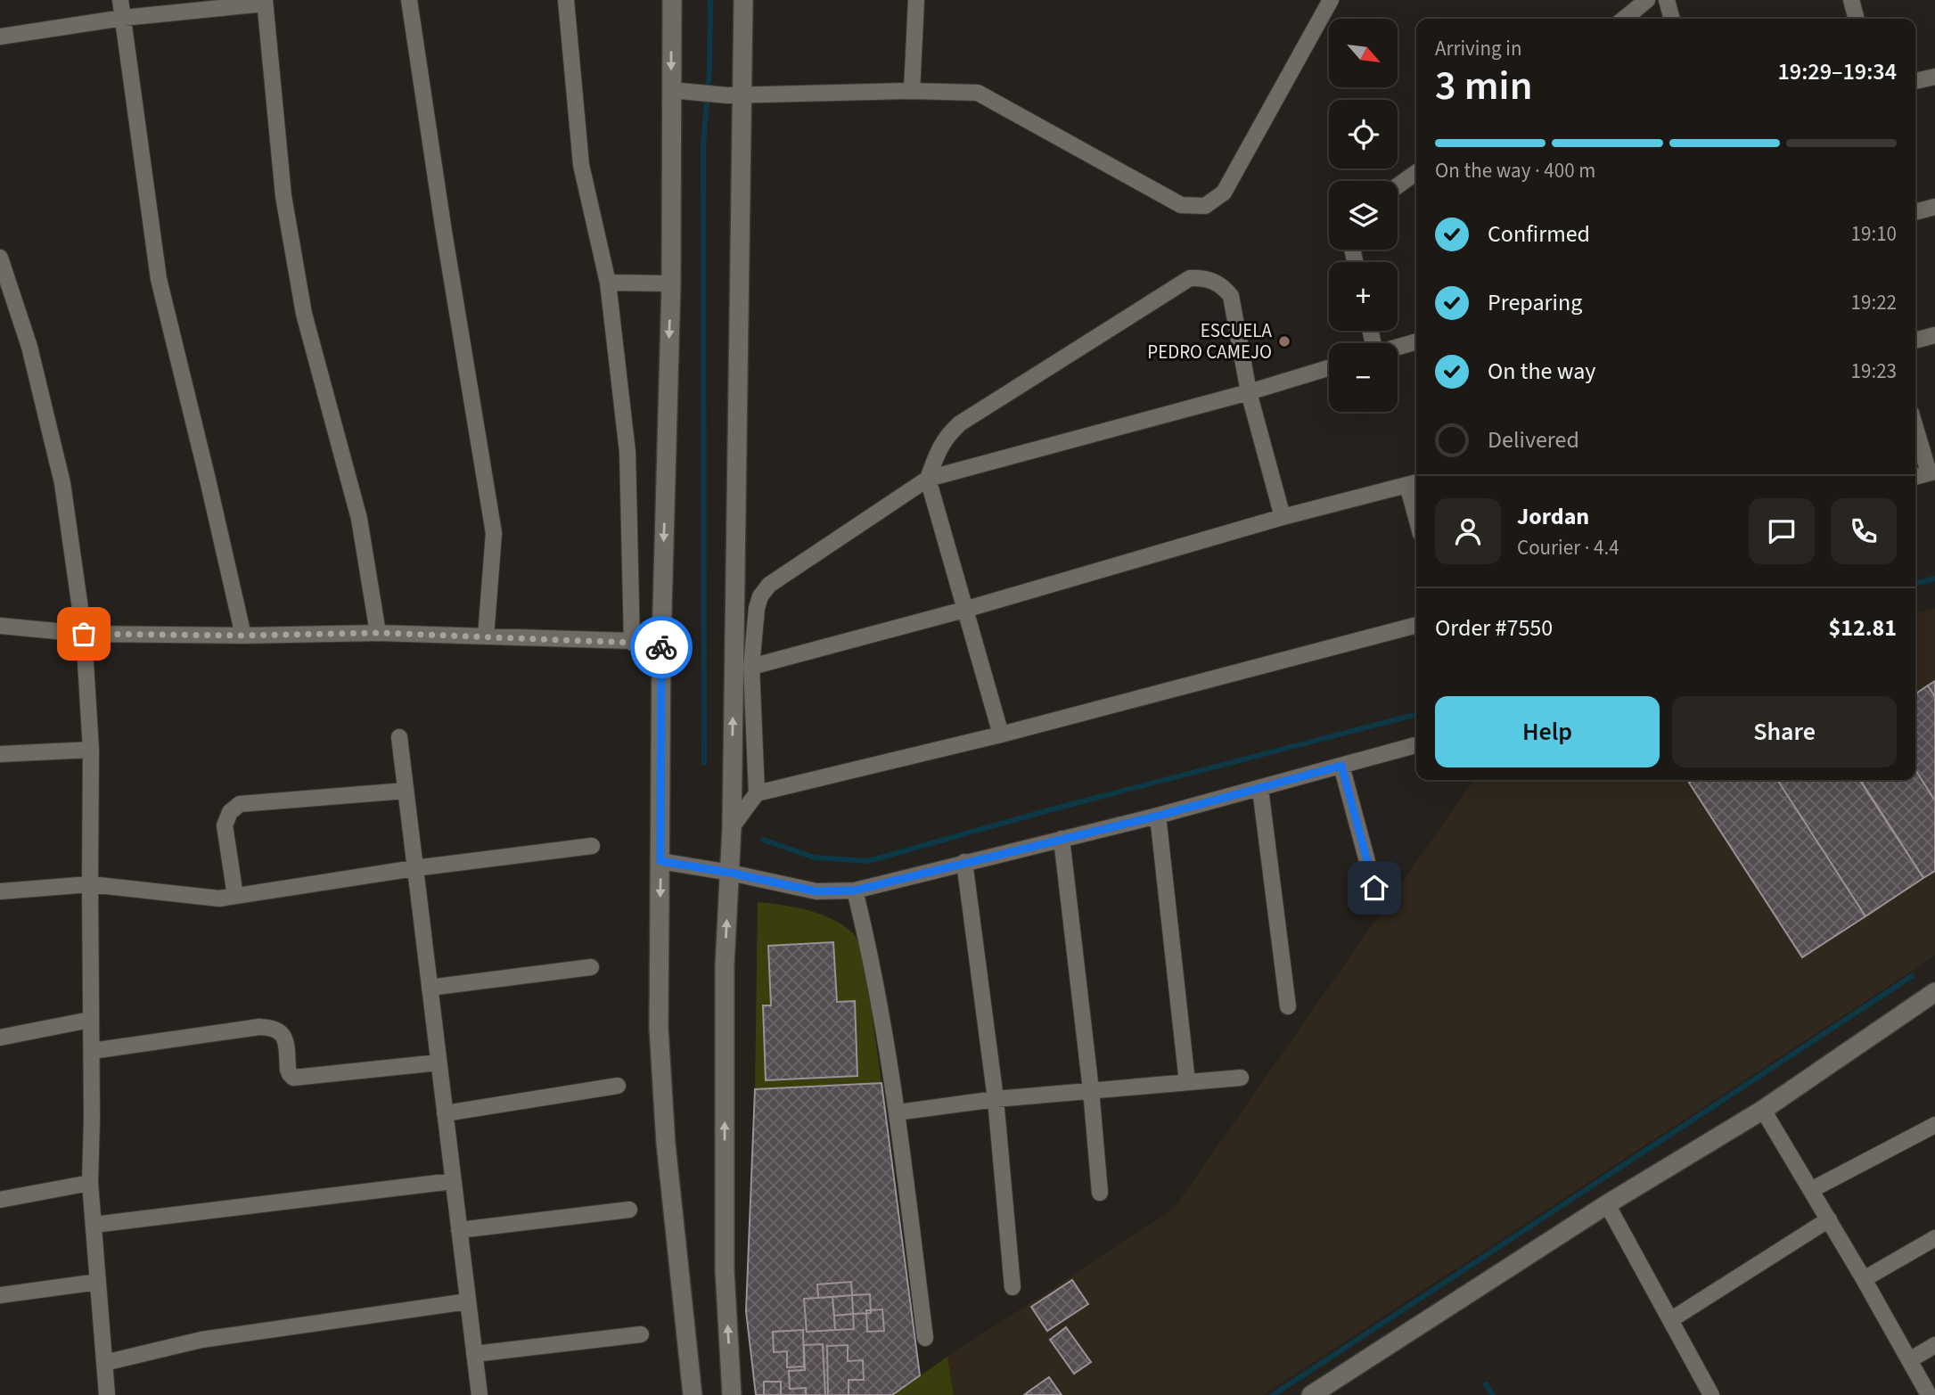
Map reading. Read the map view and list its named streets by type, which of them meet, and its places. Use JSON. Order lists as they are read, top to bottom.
{
  "places": ["ESCUELA PEDRO CAMEJO"],
  "north": "bottom right",
  "page": {
    "map_buttons": ["+", "−"],
    "heading": ["3 min", "Arriving in", "19:29–19:34"],
    "panel": [
      "Jordan",
      "Courier · 4.4",
      "Order #7550",
      "$12.81"
    ],
    "bar": "On the way · 400 m",
    "list": [
      ["Confirmed", "19:10"],
      ["Preparing", "19:22"],
      ["On the way", "19:23"],
      "Delivered"
    ],
    "buttons": ["Help", "Share"]
  }
}
